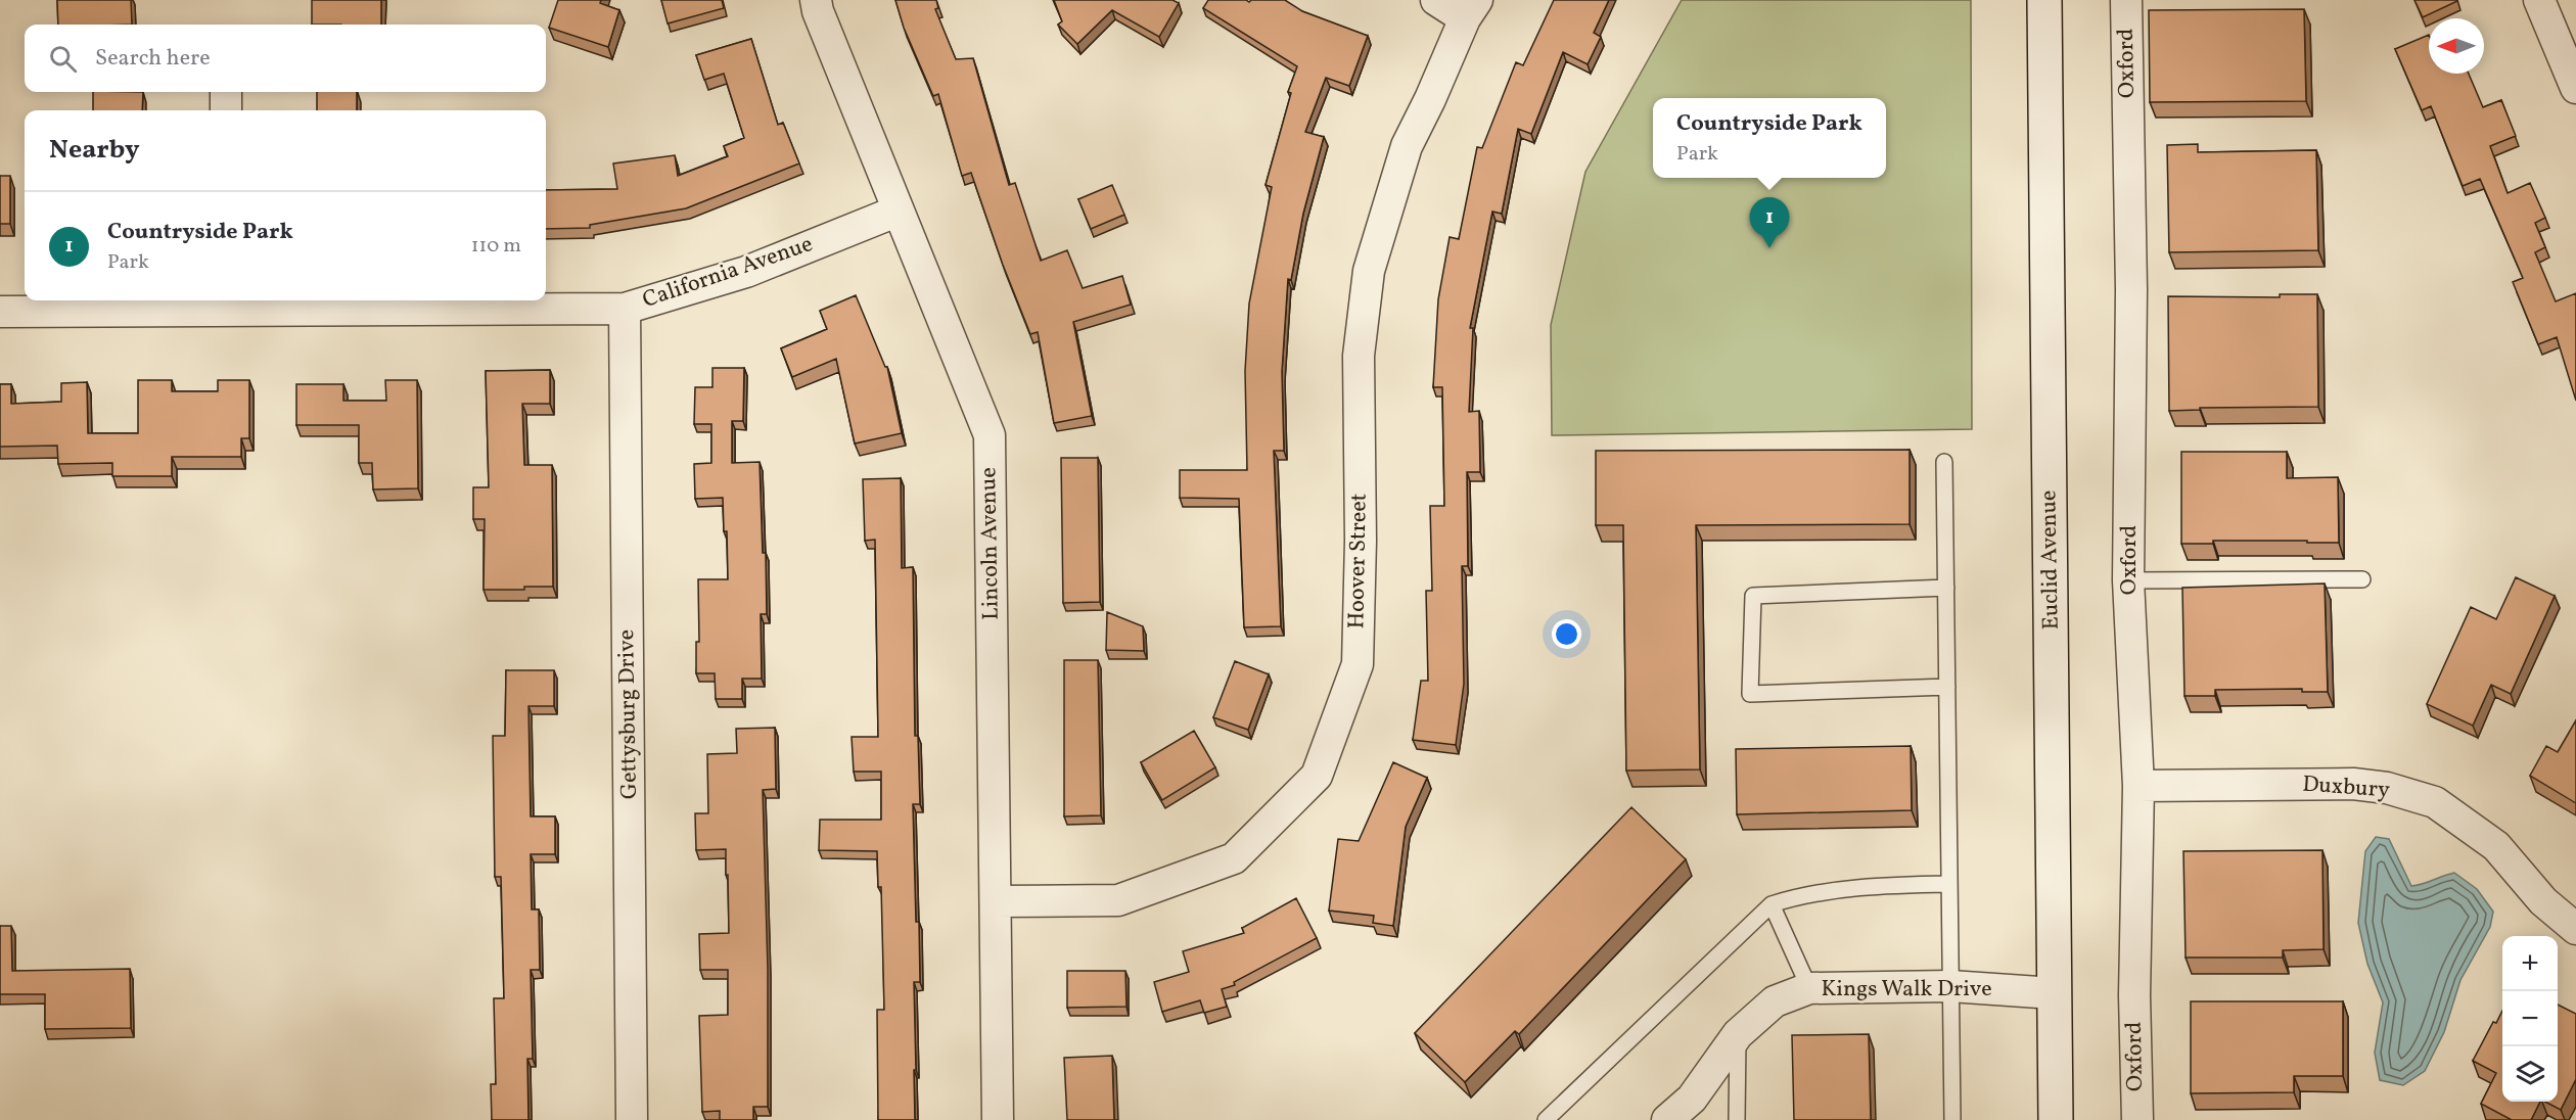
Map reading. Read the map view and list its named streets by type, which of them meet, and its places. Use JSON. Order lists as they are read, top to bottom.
{
  "streets": {
    "main road": ["Euclid Avenue"],
    "street": [
      "Oxford",
      "California Avenue",
      "Lincoln Avenue",
      "Hoover Street",
      "Gettysburg Drive",
      "Duxbury",
      "Kings Walk Drive"
    ]
  },
  "crossings": [
    ["Oxford", "Duxbury"],
    ["California Avenue", "Lincoln Avenue"],
    ["California Avenue", "Gettysburg Drive"],
    ["Lincoln Avenue", "Hoover Street"],
    ["Euclid Avenue", "Kings Walk Drive"]
  ],
  "north": "left",
  "page": {
    "search": "Search here",
    "popup": ["Countryside Park", "Park"],
    "heading": "Nearby",
    "list": [
      {
        "mark": "1",
        "name": "Countryside Park",
        "note": "Park",
        "value": "110 m"
      }
    ],
    "pins": "1",
    "map_buttons": ["+", "−"]
  }
}
